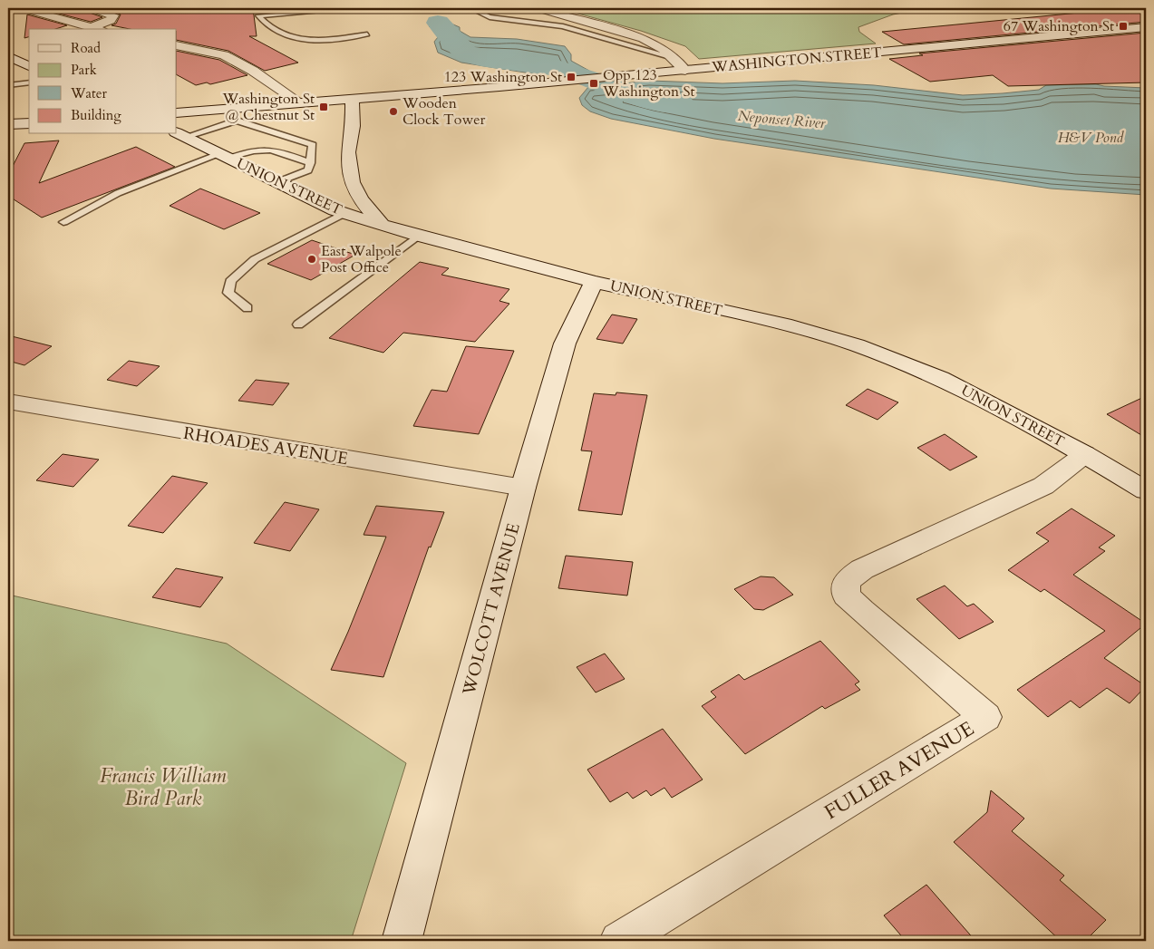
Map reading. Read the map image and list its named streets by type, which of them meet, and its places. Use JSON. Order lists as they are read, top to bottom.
{
  "streets": {
    "main road": [
      "WASHINGTON STREET",
      "UNION STREET",
      "RHOADES AVENUE",
      "WOLCOTT AVENUE",
      "FULLER AVENUE"
    ]
  },
  "crossings": [
    ["UNION STREET", "WOLCOTT AVENUE"],
    ["UNION STREET", "FULLER AVENUE"],
    ["RHOADES AVENUE", "WOLCOTT AVENUE"]
  ],
  "water": ["Neponset River", "H&V Pond"],
  "parks": ["Francis William Bird Park"],
  "places": {
    "transit": [
      "67 Washington St",
      "123 Washington St",
      "Opp 123 Washington St",
      "Washington St @ Chestnut St"
    ],
    "other": ["Wooden Clock Tower", "East Walpole Post Office"]
  },
  "legend": [
    "Road",
    "Park",
    "Water",
    "Building"
  ]
}
